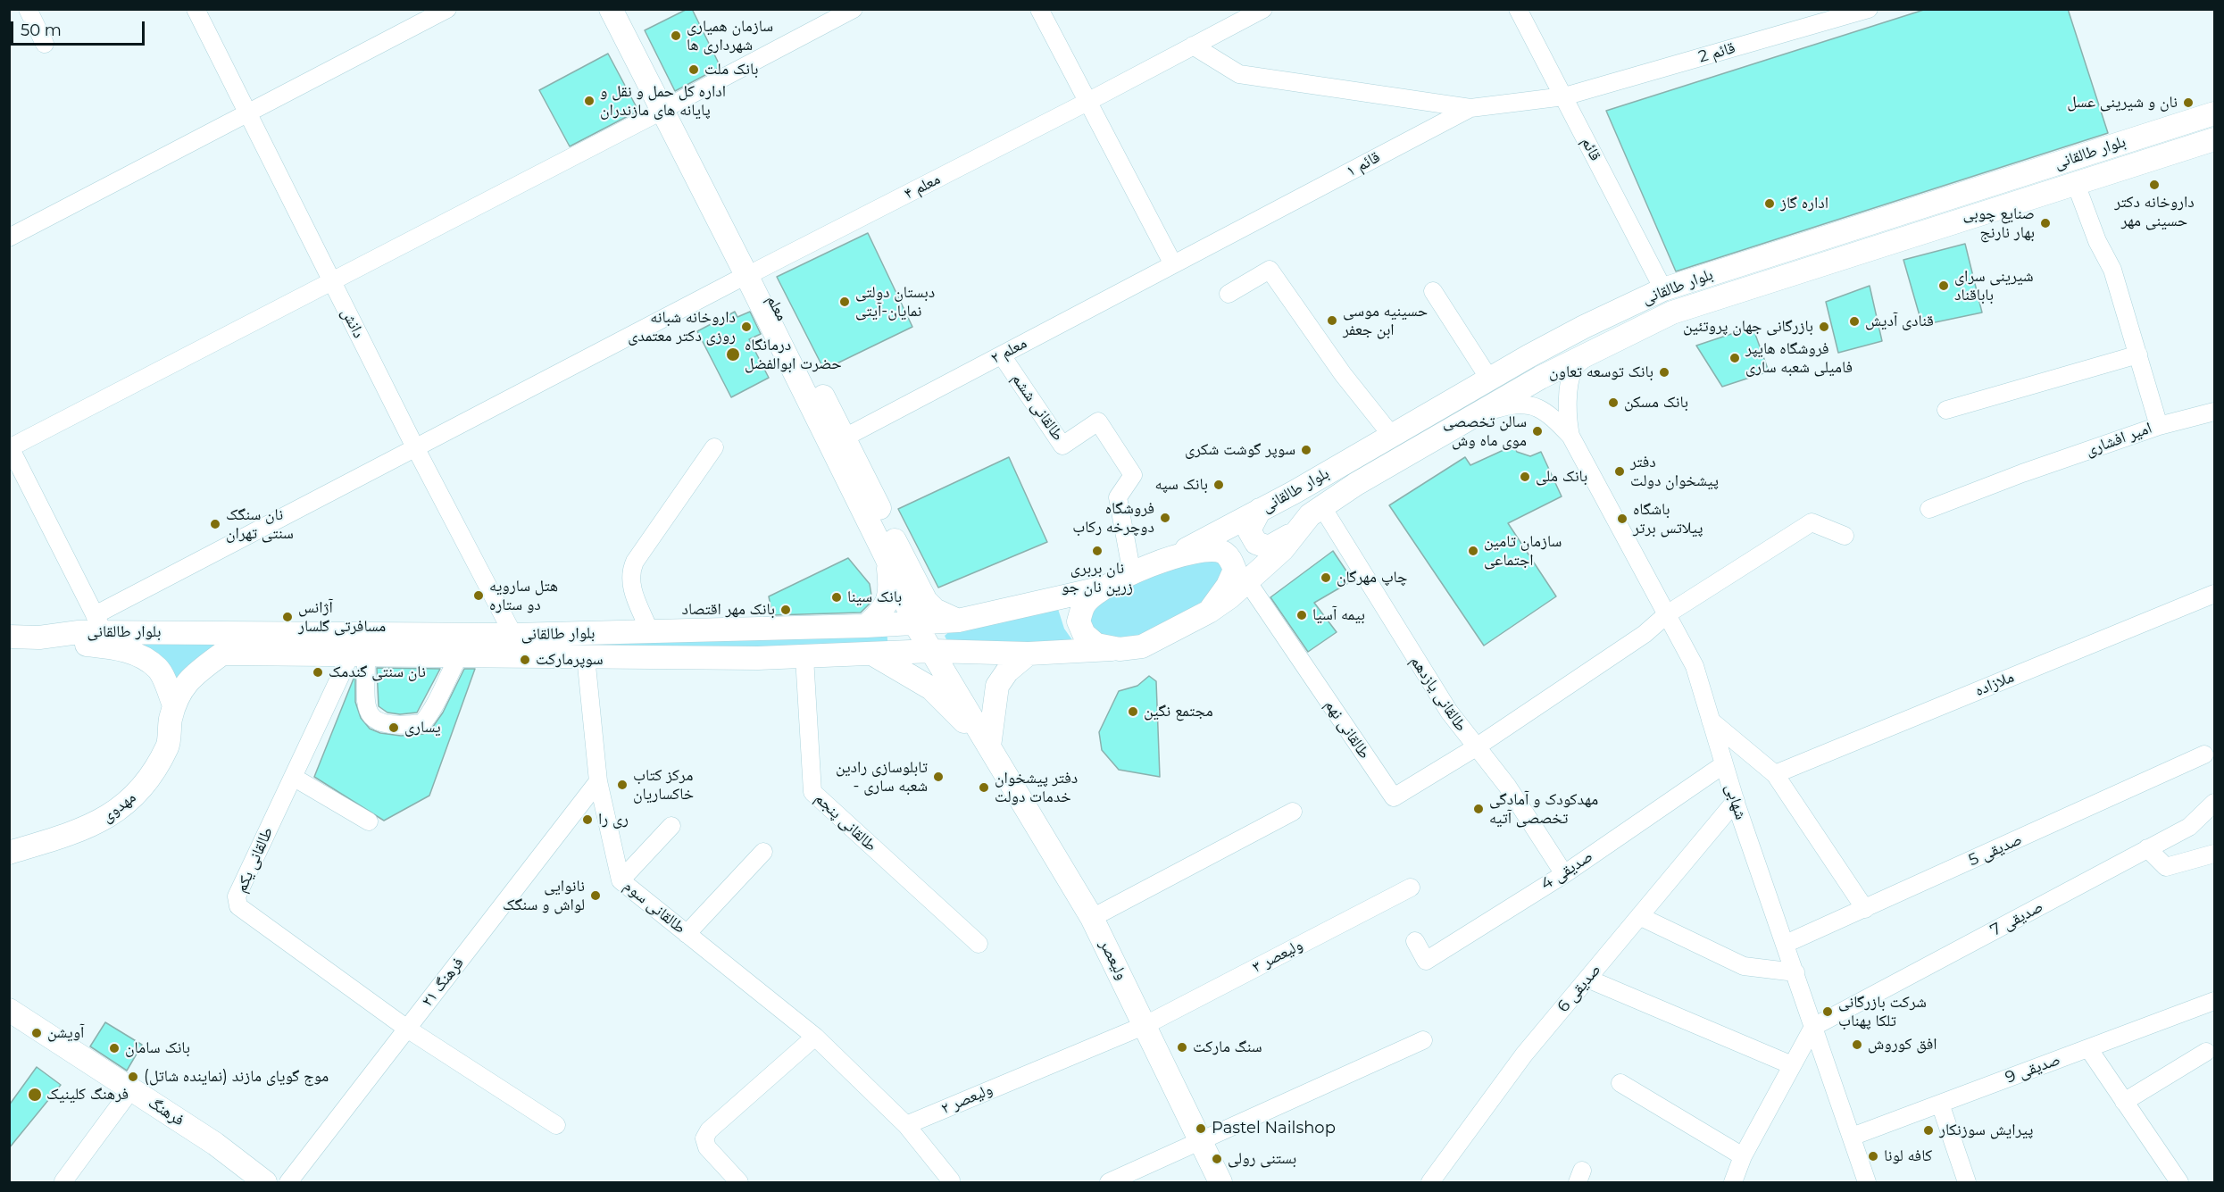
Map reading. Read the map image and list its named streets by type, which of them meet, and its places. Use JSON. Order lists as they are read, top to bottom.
{
  "streets": {
    "main road": [
      "بلوار طالقانی",
      "معلم",
      "مهدوی",
      "ولیعصر",
      "فرهنگ"
    ],
    "street": [
      "قائم 2",
      "قائم",
      "قائم ١",
      "معلم ۴",
      "دانش",
      "معلم ٢",
      "طالقانی ششم",
      "امیر افشاری",
      "ملازاده",
      "طالقانی یازدهم",
      "طالقانی نهم",
      "شهابی",
      "طالقانی پنجم",
      "صدیقی 5",
      "طالقانی یکم",
      "صدیقی 4",
      "طالقانی سوم",
      "صدیقی 7",
      "ولیعصر ٣",
      "فرهنگ ۲۱",
      "صدیقی 6",
      "صدیقی 9",
      "ولیعصر ٢"
    ]
  },
  "crossings": [
    ["قائم 2", "قائم"],
    ["قائم 2", "قائم ١"],
    ["قائم", "بلوار طالقانی"],
    ["قائم", "قائم ١"],
    ["بلوار طالقانی", "معلم ۴"],
    ["بلوار طالقانی", "معلم"],
    ["بلوار طالقانی", "دانش"],
    ["بلوار طالقانی", "امیر افشاری"],
    ["بلوار طالقانی", "طالقانی یازدهم"],
    ["بلوار طالقانی", "طالقانی نهم"],
    ["بلوار طالقانی", "مهدوی"],
    ["بلوار طالقانی", "طالقانی پنجم"],
    ["بلوار طالقانی", "طالقانی یکم"],
    ["بلوار طالقانی", "طالقانی سوم"],
    ["بلوار طالقانی", "ولیعصر"],
    ["قائم ١", "معلم ٢"],
    ["معلم ۴", "معلم"],
    ["معلم ۴", "دانش"],
    ["معلم", "معلم ٢"],
    ["معلم", "ولیعصر"],
    ["معلم ٢", "طالقانی ششم"],
    ["طالقانی یازدهم", "طالقانی نهم"],
    ["طالقانی یازدهم", "صدیقی 4"],
    ["شهابی", "صدیقی 5"],
    ["شهابی", "صدیقی 4"],
    ["شهابی", "صدیقی 7"],
    ["شهابی", "صدیقی 6"],
    ["شهابی", "صدیقی 9"],
    ["طالقانی یکم", "فرهنگ ۲۱"],
    ["طالقانی سوم", "فرهنگ ۲۱"],
    ["ولیعصر ٣", "ولیعصر"],
    ["ولیعصر ٣", "ولیعصر ٢"],
    ["ولیعصر", "ولیعصر ٢"]
  ],
  "places": [
    "سازمان همیاری شهرداری ها",
    "بانک ملت",
    "اداره کل حمل و نقل و پایانه های مازندران",
    "نان و شیرینی عسل",
    "داروخانه دکتر حسینی مهر",
    "اداره گاز",
    "صنایع چوبی بهار نارنج",
    "شیرینی سرای باباقناد",
    "دبستان دولتی نمایان-آیتی",
    "حسینیه موسی ابن جعفر",
    "قنادی آدیش",
    "داروخانه شبانه روزی دکتر معتمدی",
    "بازرگانی جهان پروتئین",
    "درمانگاه حضرت ابوالفضل",
    "فروشگاه هایپر فامیلی شعبه ساری",
    "بانک توسعه تعاون",
    "بانک مسکن",
    "سالن تخصصی موی ماه وش",
    "سوپر گوشت شکری",
    "دفتر پیشخوان دولت",
    "بانک ملی",
    "بانک سپه",
    "فروشگاه دوچرخه رکاب",
    "باشگاه پیلاتس برتر",
    "نان سنگک سنتی تهران",
    "نان بربری زرین نان جو",
    "سازمان تامین اجتماعی",
    "چاپ مهرگان",
    "هتل سارویه دو ستاره",
    "بانک سینا",
    "بانک مهر اقتصاد",
    "بیمه آسیا",
    "آژانس مسافرتی گلسار",
    "سوپرمارکت",
    "نان سنتی گندمک",
    "مجتمع نگین",
    "یساری",
    "تابلوسازی رادین - شعبه ساری",
    "مرکز کتاب خاکساریان",
    "دفتر پیشخوان خدمات دولت",
    "مهدکودک و آمادگی تخصصی آتیه",
    "ری را",
    "نانوایی لواش و سنگک",
    "شرکت بازرگانی تلکا پهناب",
    "آویشن",
    "افق کوروش",
    "سنگ مارکت",
    "بانک سامان",
    "موج گویای مازند (نماینده شاتل)",
    "فرهنگ کلینیک",
    "Pastel Nailshop",
    "پیرایش سوزنکار",
    "کافه لونا",
    "بستنی رولی"
  ],
  "scale_bar": "50 m"
}
